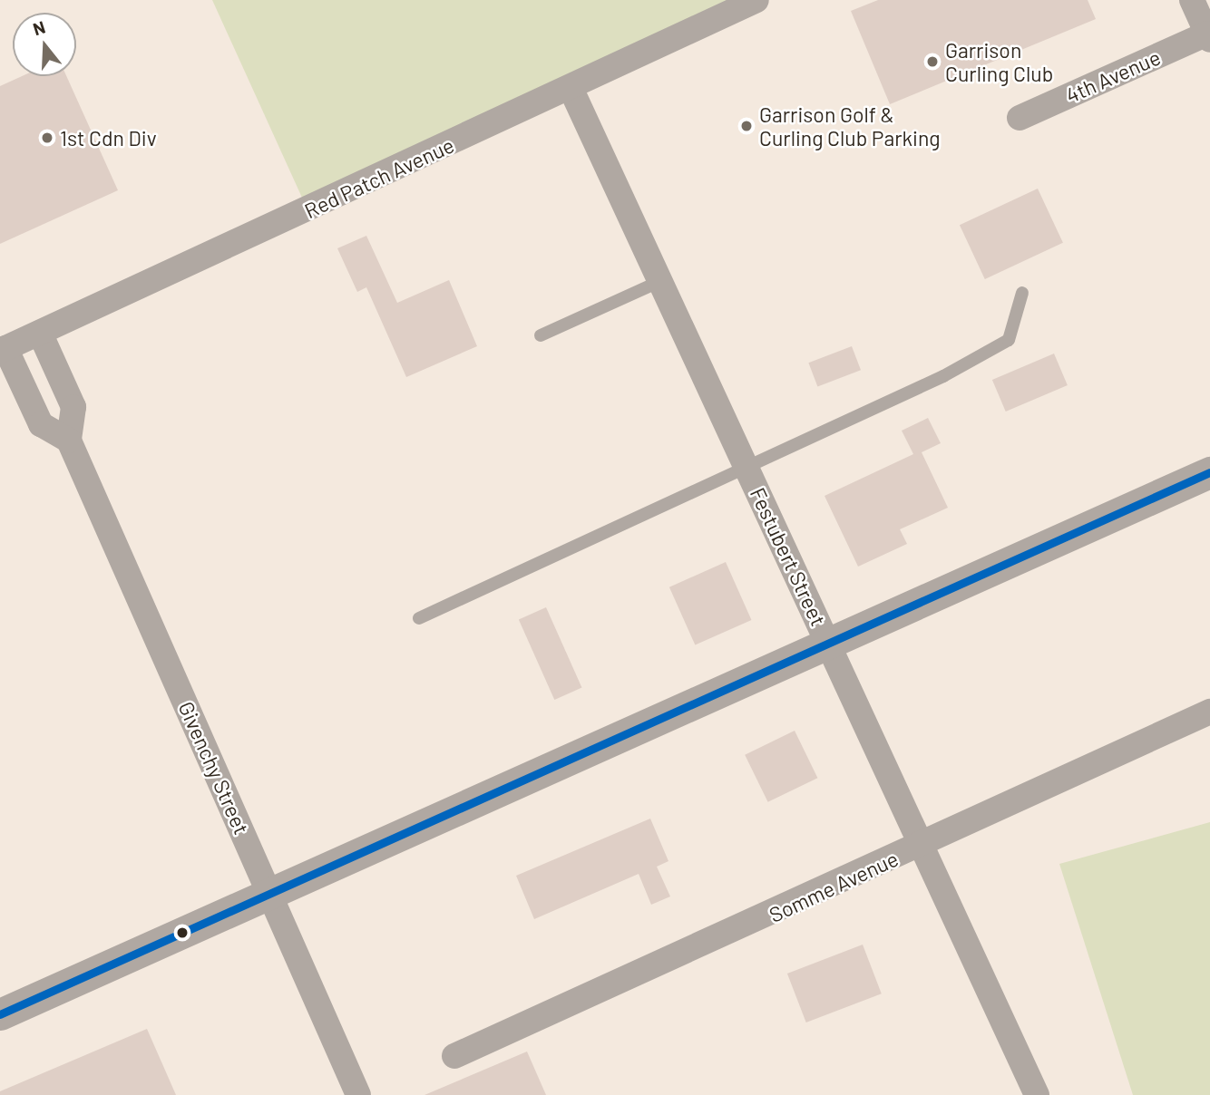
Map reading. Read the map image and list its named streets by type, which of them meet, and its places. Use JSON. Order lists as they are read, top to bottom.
{
  "streets": {
    "street": [
      "4th Avenue",
      "Red Patch Avenue",
      "Festubert Street",
      "Givenchy Street",
      "Somme Avenue"
    ]
  },
  "crossings": [
    ["Red Patch Avenue", "Festubert Street"],
    ["Festubert Street", "Somme Avenue"]
  ],
  "places": ["Garrison Curling Club", "Garrison Golf & Curling Club Parking", "1st Cdn Div"],
  "north": "top"
}
